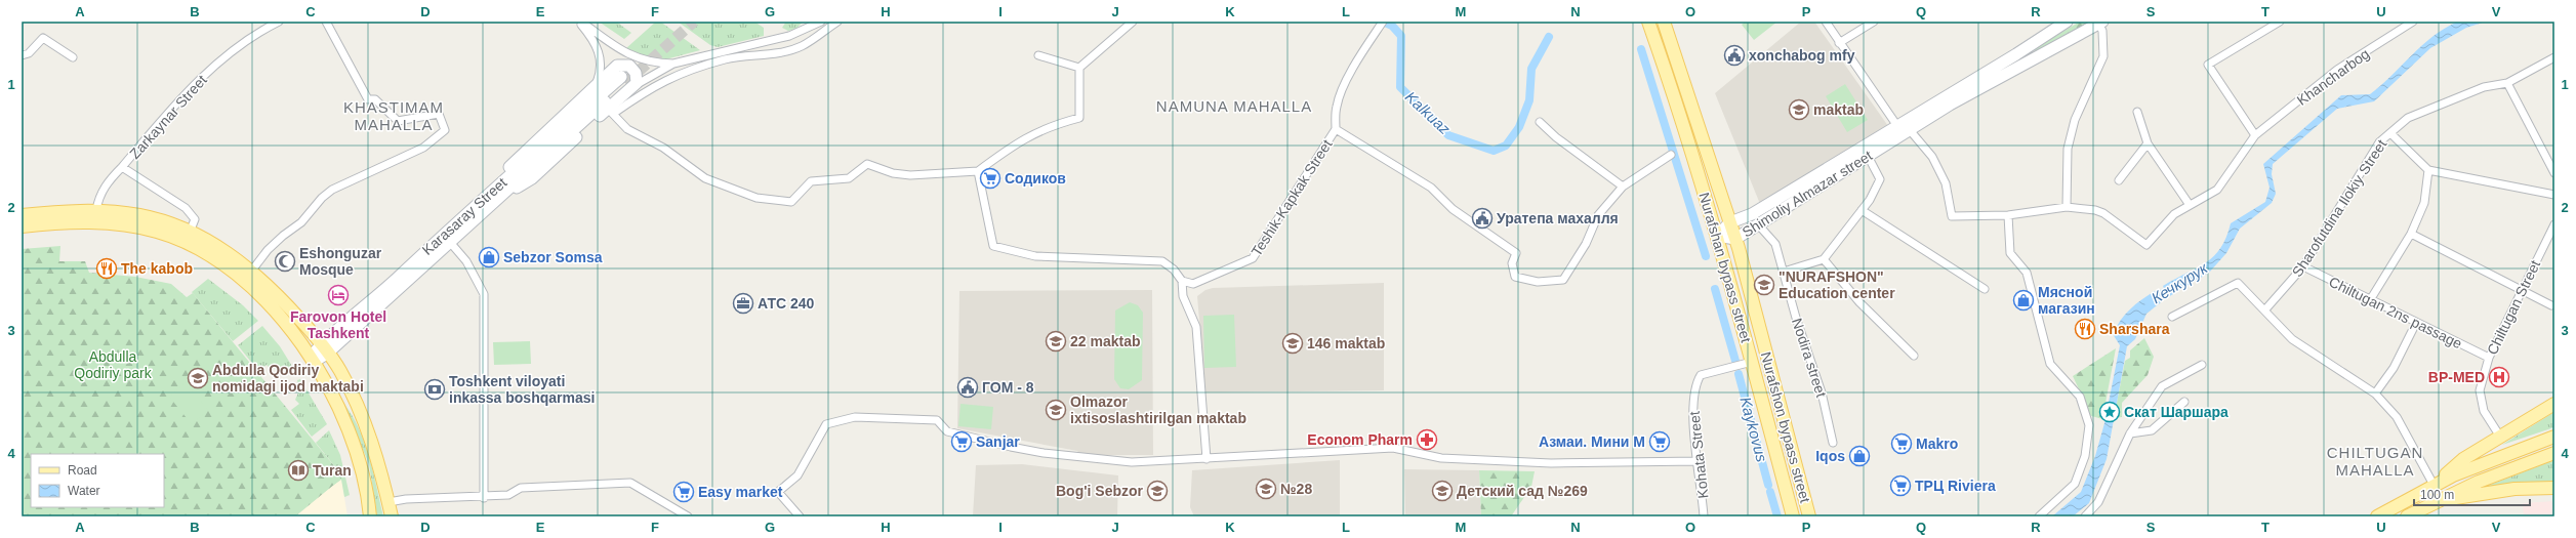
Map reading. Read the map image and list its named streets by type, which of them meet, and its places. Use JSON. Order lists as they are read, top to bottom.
{
  "streets": {
    "main road": [
      "Shimoliy Almazar street",
      "Karasaray Street",
      "Nurafshan bypass street",
      "Nurafshon bypass street"
    ],
    "street": [
      "Khancharbog",
      "Zarkaynar Street",
      "Teshik-Kapkak Street",
      "Sharofutdina Ilokiy Street",
      "Chiltugan Street",
      "Chiltugаn 2ns passage",
      "Nodira street",
      "Kohata Street"
    ]
  },
  "crossings": [
    ["Shimoliy Almazar street", "Nurafshan bypass street"],
    ["Shimoliy Almazar street", "Nodira street"],
    ["Shimoliy Almazar street", "Nurafshon bypass street"],
    ["Sharofutdina Ilokiy Street", "Chiltugаn 2ns passage"],
    ["Nurafshan bypass street", "Nurafshon bypass street"],
    ["Nurafshan bypass street", "Kohata Street"],
    ["Chiltugan Street", "Chiltugаn 2ns passage"]
  ],
  "districts": ["NAMUNA MAHALLA", "KHASTIMAM MAHALLA", "CHILTUGАN MAHALLA"],
  "water": ["Kalkuaz", "Кечкурук", "Kaykovus"],
  "parks": ["Abdulla Qodiriy park"],
  "places": {
    "public building": ["xonchabog mfy", "Уратепа махалля", "ГОМ - 8"],
    "school or university": [
      "maktab",
      "\"NURAFSHON\" Education center",
      "22 maktab",
      "146 maktab",
      "Abdulla Qodiriy nomidagi ijod maktabi",
      "Olmazor ixtisoslashtirilgan maktab",
      "№28",
      "Bog'i Sebzor",
      "Детский сад №269"
    ],
    "supermarket": [
      "Содиков",
      "Sanjar",
      "Азмаи. Мини М",
      "Makro",
      "ТРЦ Riviera",
      "Easy market"
    ],
    "shop": ["Sebzor Somsa", "Мясной магазин", "Iqos"],
    "mosque": ["Eshonguzar Mosque"],
    "restaurant": ["The kabob", "Sharshara"],
    "hotel": ["Farovon Hotel Tashkent"],
    "office": ["АТС 240"],
    "hospital": ["BP-MED"],
    "bank": ["Toshkent viloyati inkassa boshqarmasi"],
    "place": ["Скат Шаршара"],
    "pharmacy": ["Econom Pharm"],
    "library": ["Turan"]
  },
  "legend": ["Road", "Water"],
  "scale_bar": "100 m",
  "grid": {
    "columns": [
      "A",
      "B",
      "C",
      "D",
      "E",
      "F",
      "G",
      "H",
      "I",
      "J",
      "K",
      "L",
      "M",
      "N",
      "O",
      "P",
      "Q",
      "R",
      "S",
      "T",
      "U",
      "V"
    ],
    "rows": [
      "1",
      "2",
      "3",
      "4"
    ]
  }
}
